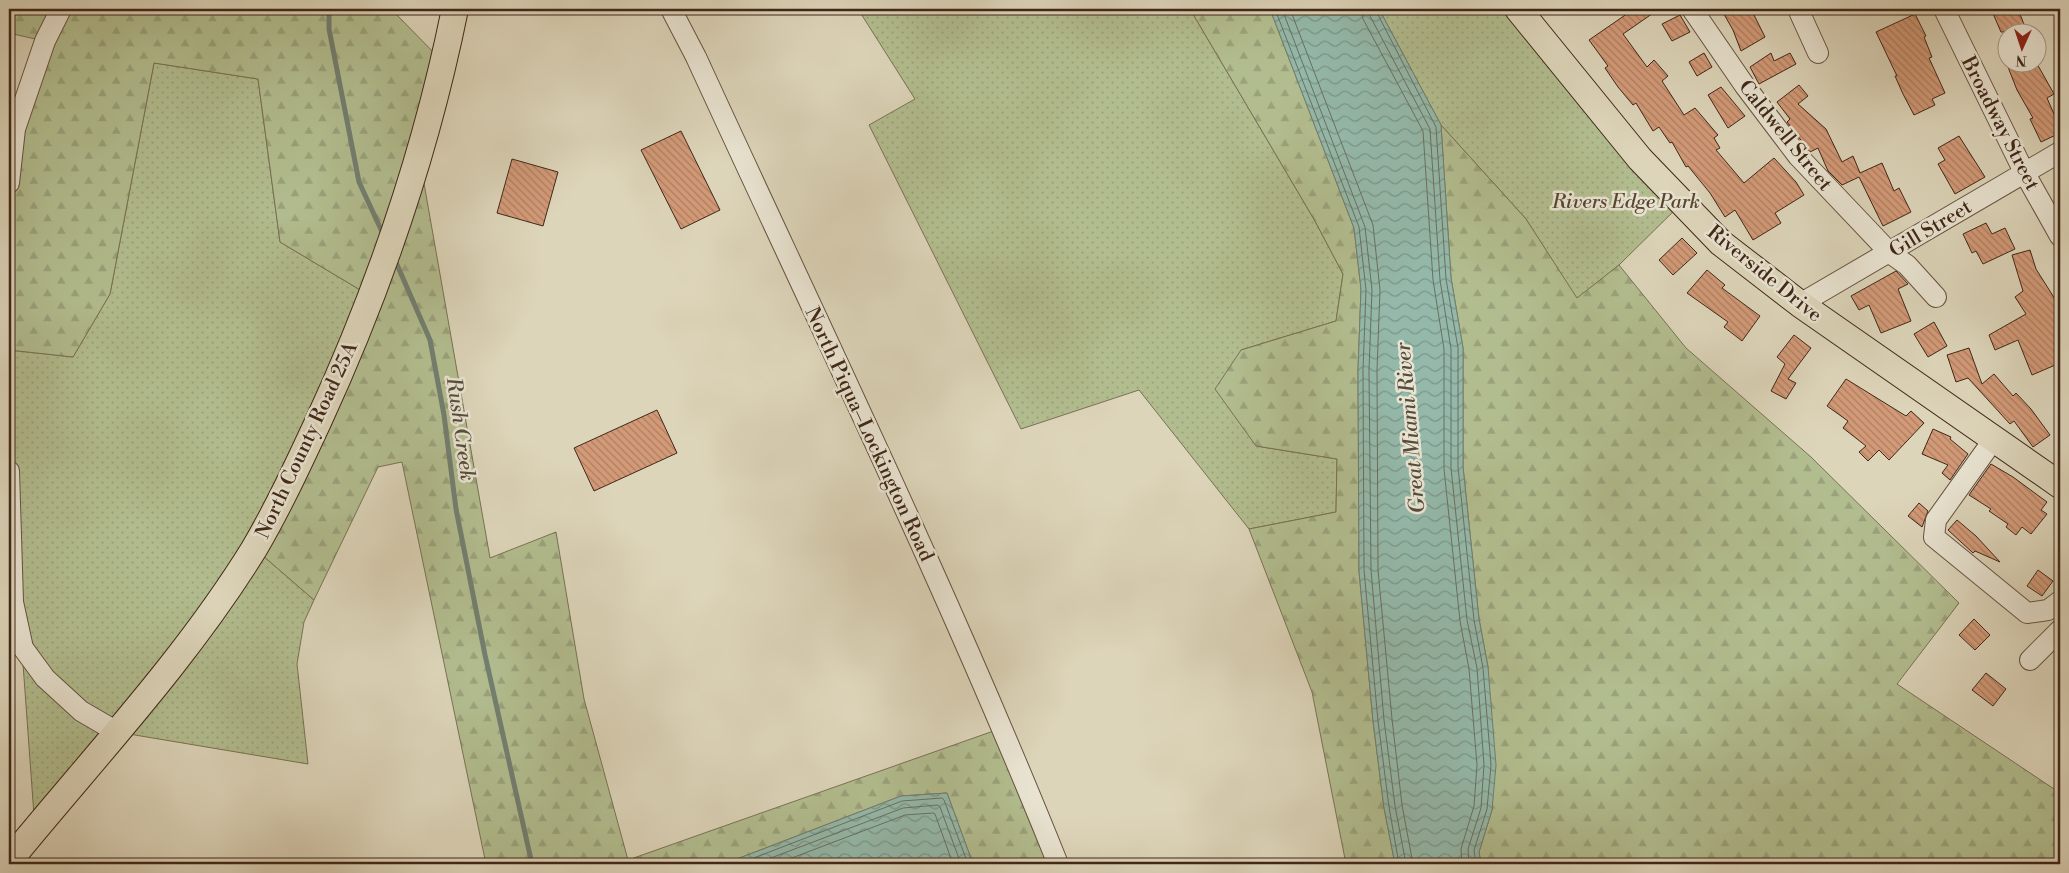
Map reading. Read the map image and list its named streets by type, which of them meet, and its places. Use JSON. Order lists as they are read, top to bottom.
{
  "streets": {
    "main road": ["Riverside Drive", "North County Road 25A"],
    "street": [
      "Broadway Street",
      "Caldwell Street",
      "Gill Street",
      "North Piqua–Lockington Road"
    ]
  },
  "crossings": [
    ["Broadway Street", "Gill Street"],
    ["Caldwell Street", "Gill Street"],
    ["Gill Street", "Riverside Drive"]
  ],
  "water": ["Great Miami River", "Rush Creek"],
  "parks": ["Rivers Edge Park"],
  "north": "bottom"
}
